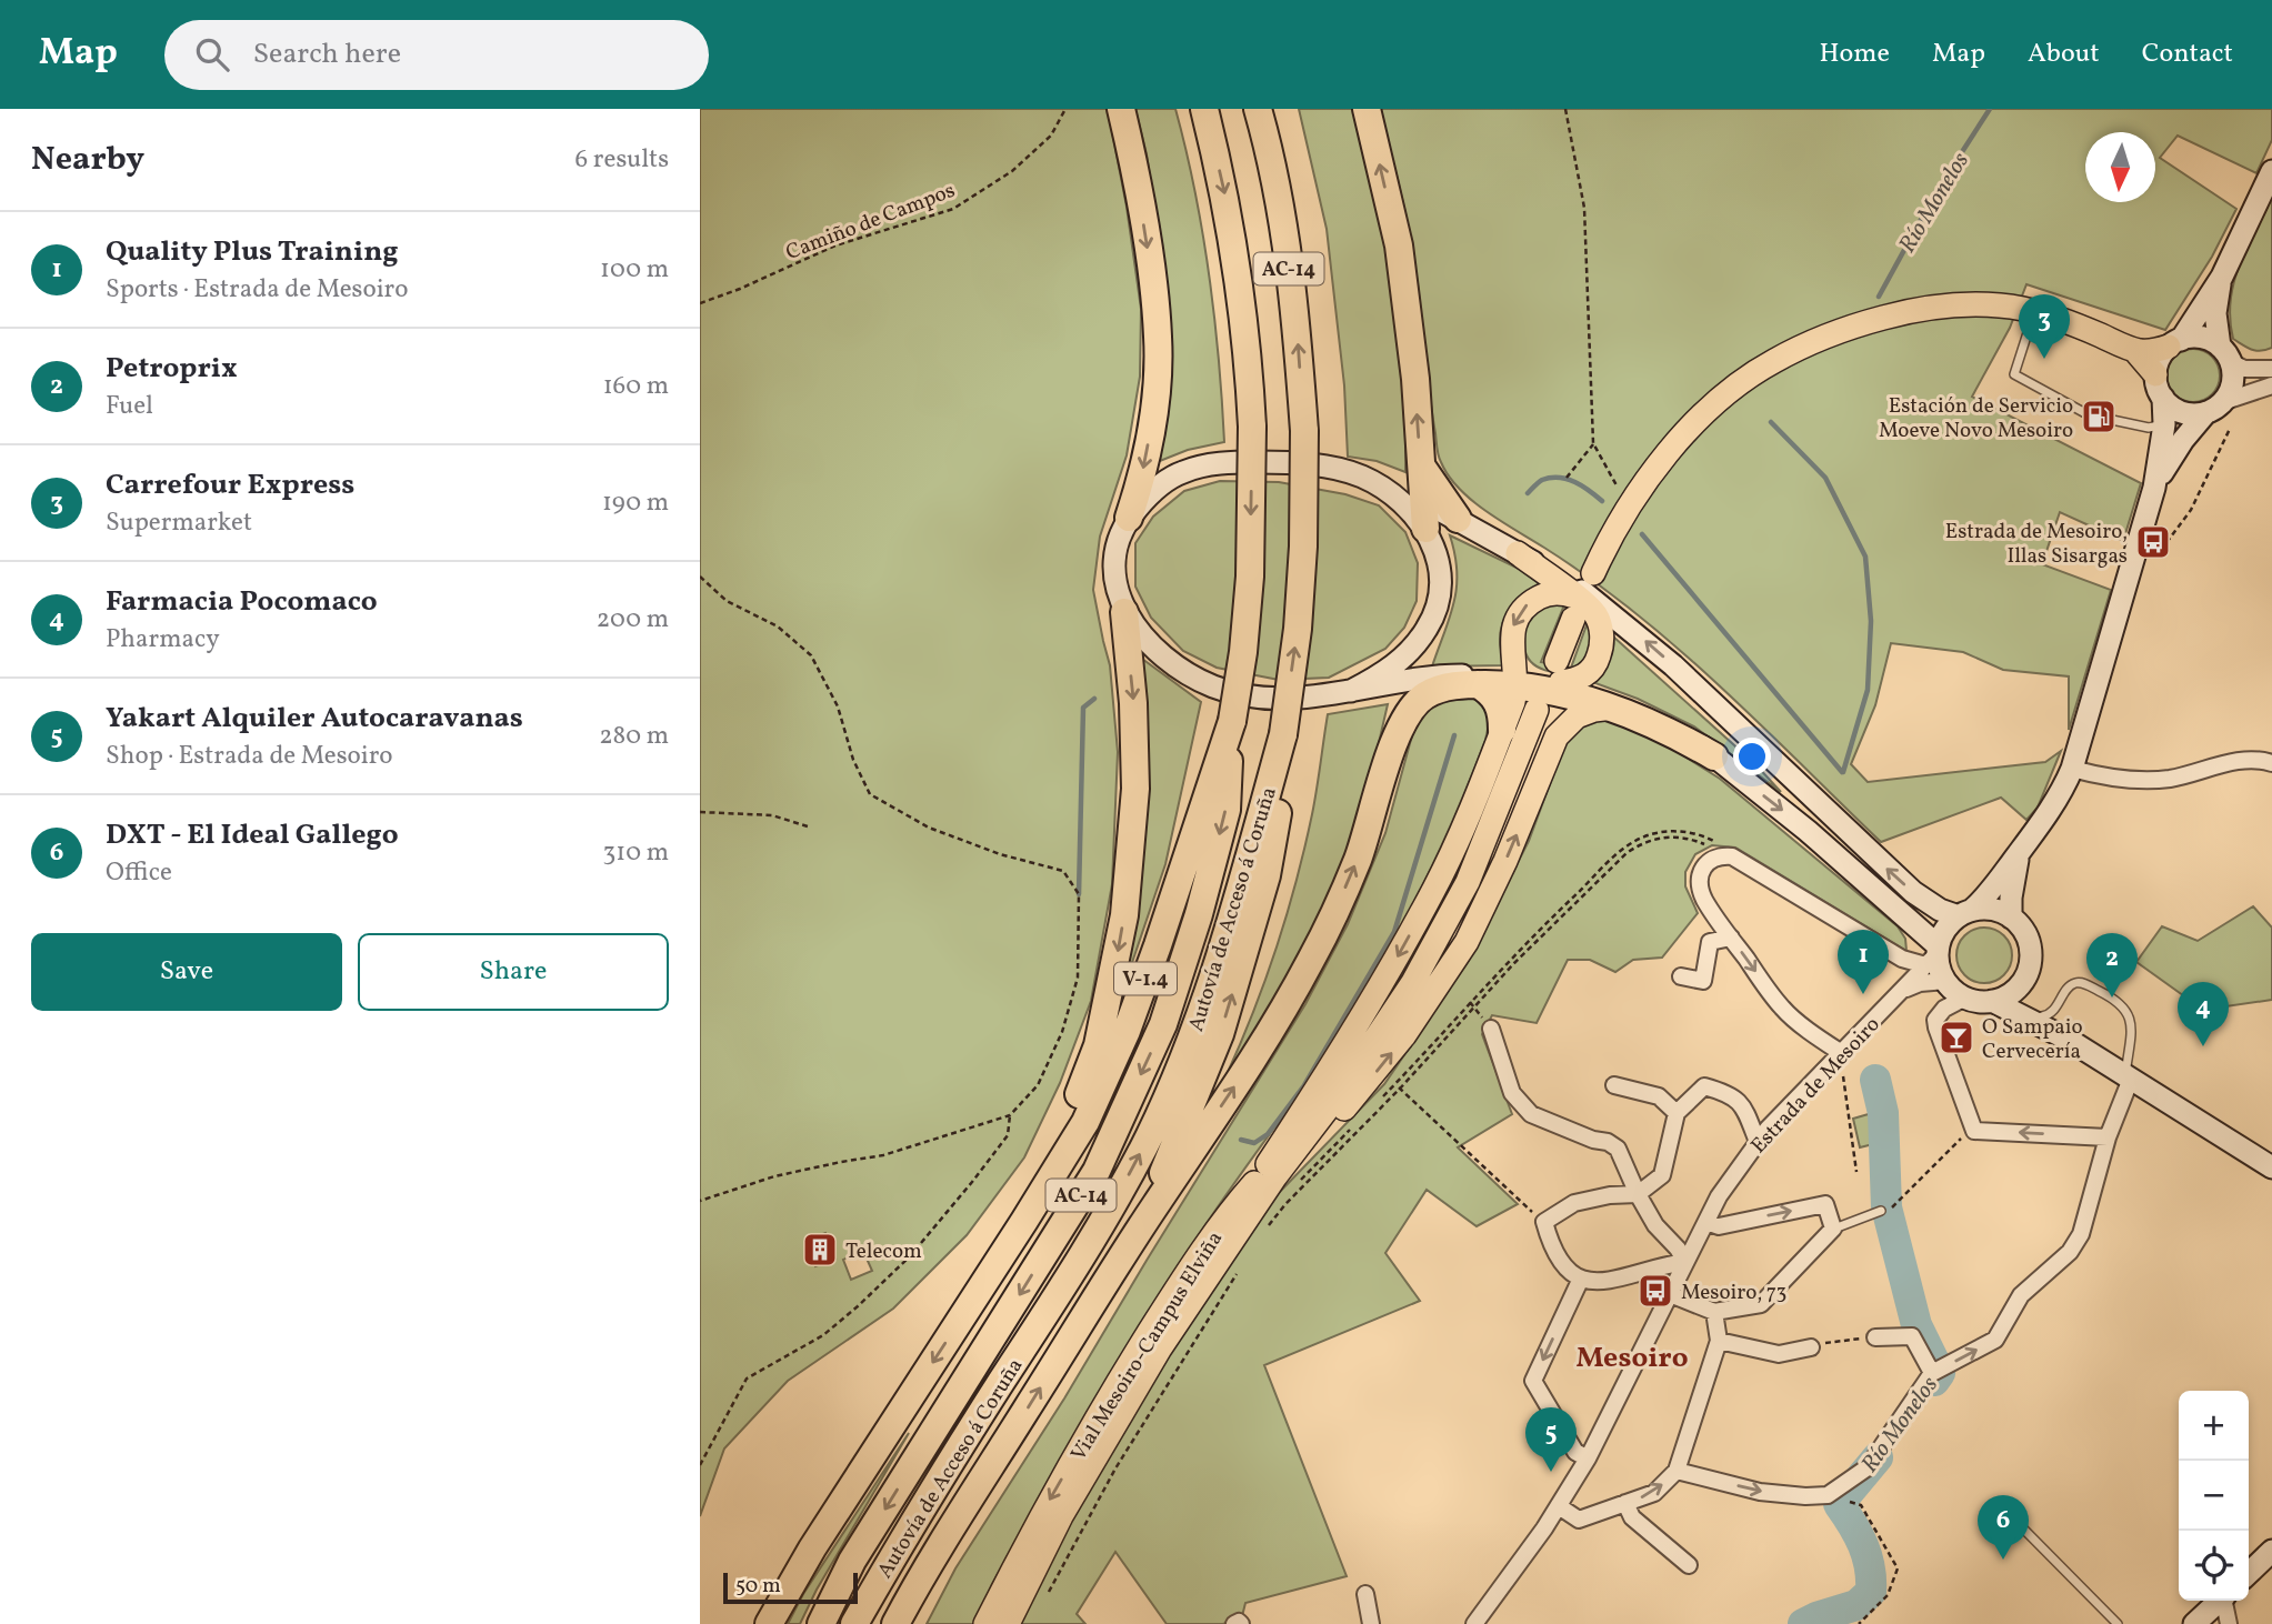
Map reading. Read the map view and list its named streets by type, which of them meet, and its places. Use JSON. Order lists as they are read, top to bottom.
{
  "streets": {
    "highway": ["AC-14", "Autovía de Acceso á Coruña", "V-1.4"],
    "main road": ["Vial Mesoiro-Campus Elviña"],
    "street": ["Estrada de Mesoiro"],
    "path": ["Camiño de Campos"]
  },
  "crossings": [
    ["Autovía de Acceso á Coruña", "V-1.4"]
  ],
  "districts": ["Mesoiro"],
  "water": ["Río Monelos"],
  "places": {
    "fuel station": ["Estación de Servicio Moeve Novo Mesoiro"],
    "bus stop": ["Estrada de Mesoiro, Illas Sisargas", "Mesoiro, 73"],
    "bar": ["O Sampaio Cervecería"],
    "building": ["Telecom"]
  },
  "scale_bar": "50 m",
  "north": "bottom",
  "page": {
    "header": "Map",
    "search": "Search here",
    "nav": [
      "Home",
      "Map",
      "About",
      "Contact"
    ],
    "heading": ["Nearby", "6 results"],
    "list": [
      {
        "mark": "1",
        "name": "Quality Plus Training",
        "note": "Sports · Estrada de Mesoiro",
        "value": "100 m"
      },
      {
        "mark": "2",
        "name": "Petroprix",
        "note": "Fuel",
        "value": "160 m"
      },
      {
        "mark": "3",
        "name": "Carrefour Express",
        "note": "Supermarket",
        "value": "190 m"
      },
      {
        "mark": "4",
        "name": "Farmacia Pocomaco",
        "note": "Pharmacy",
        "value": "200 m"
      },
      {
        "mark": "5",
        "name": "Yakart Alquiler Autocaravanas",
        "note": "Shop · Estrada de Mesoiro",
        "value": "280 m"
      },
      {
        "mark": "6",
        "name": "DXT - El Ideal Gallego",
        "note": "Office",
        "value": "310 m"
      }
    ],
    "pins": [
      "3",
      "1",
      "2",
      "4",
      "5",
      "6"
    ],
    "buttons": ["Save", "Share"],
    "map_buttons": ["+", "−"],
    "scale": "50 m"
  }
}
